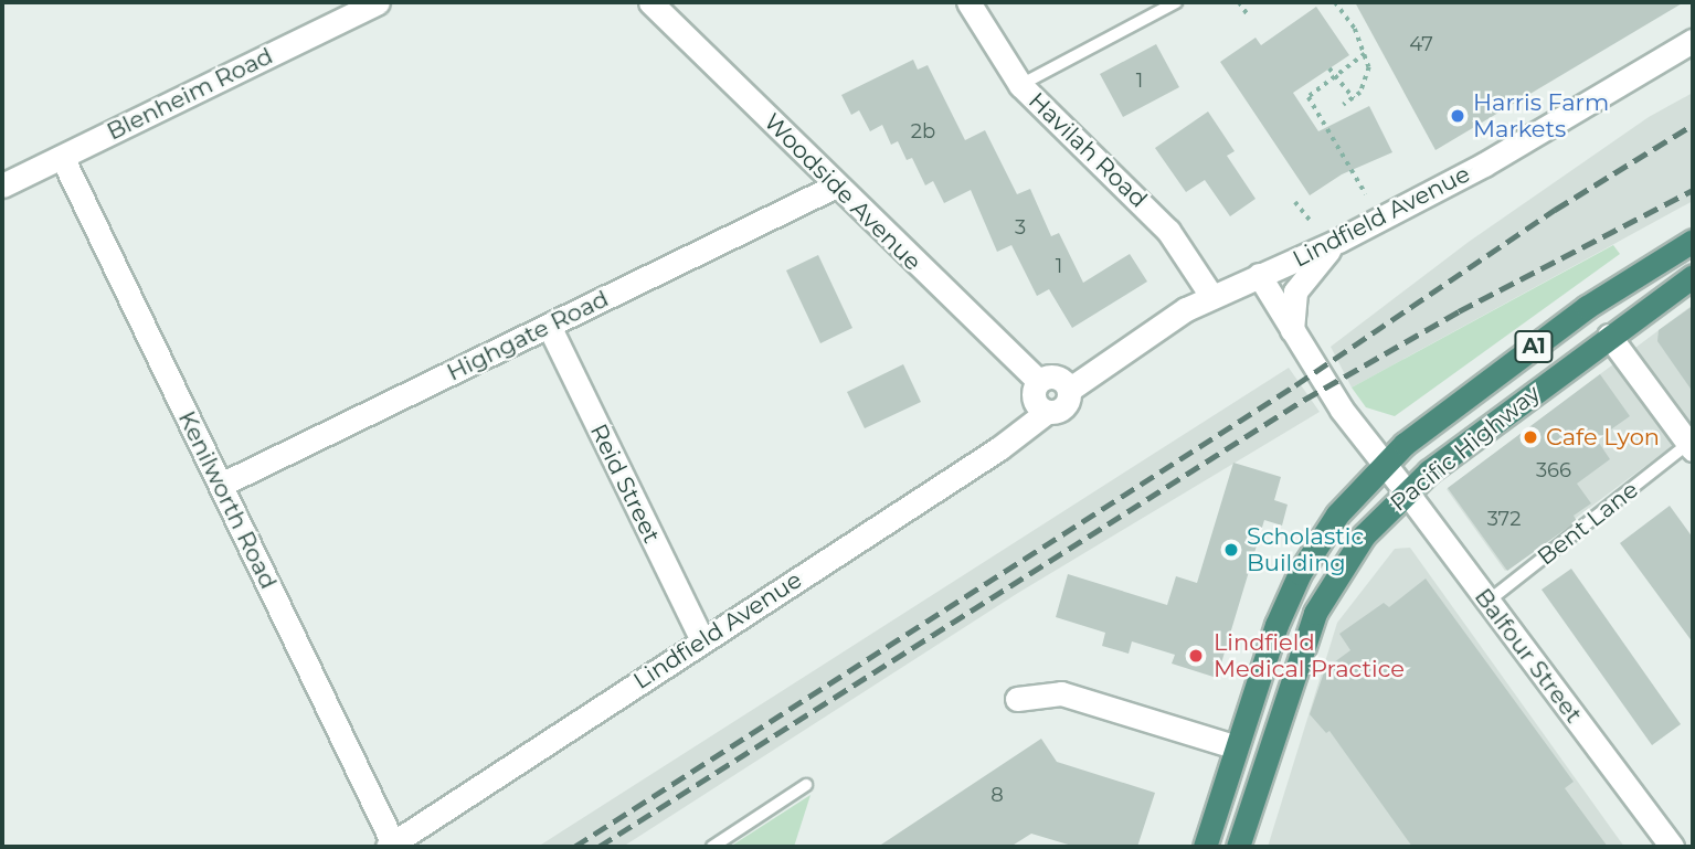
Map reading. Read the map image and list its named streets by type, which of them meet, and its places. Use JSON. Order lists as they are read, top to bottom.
{
  "streets": {
    "highway": ["A1", "Pacific Highway"],
    "street": [
      "Blenheim Road",
      "Havilah Road",
      "Woodside Avenue",
      "Lindfield Avenue",
      "Highgate Road",
      "Reid Street",
      "Kenilworth Road",
      "Balfour Street"
    ],
    "lane": ["Bent Lane"]
  },
  "crossings": [
    ["Blenheim Road", "Kenilworth Road"],
    ["Havilah Road", "Lindfield Avenue"],
    ["Woodside Avenue", "Lindfield Avenue"],
    ["Woodside Avenue", "Highgate Road"],
    ["Lindfield Avenue", "Reid Street"],
    ["Lindfield Avenue", "Kenilworth Road"],
    ["Highgate Road", "Reid Street"],
    ["Highgate Road", "Kenilworth Road"],
    ["Pacific Highway", "Balfour Street"],
    ["Bent Lane", "Balfour Street"]
  ],
  "places": [
    "Harris Farm Markets",
    "Cafe Lyon",
    "Scholastic Building",
    "Lindfield Medical Practice"
  ],
  "house_numbers": [
    "47",
    "1",
    "2b",
    "3",
    "1",
    "366",
    "372",
    "8"
  ]
}
